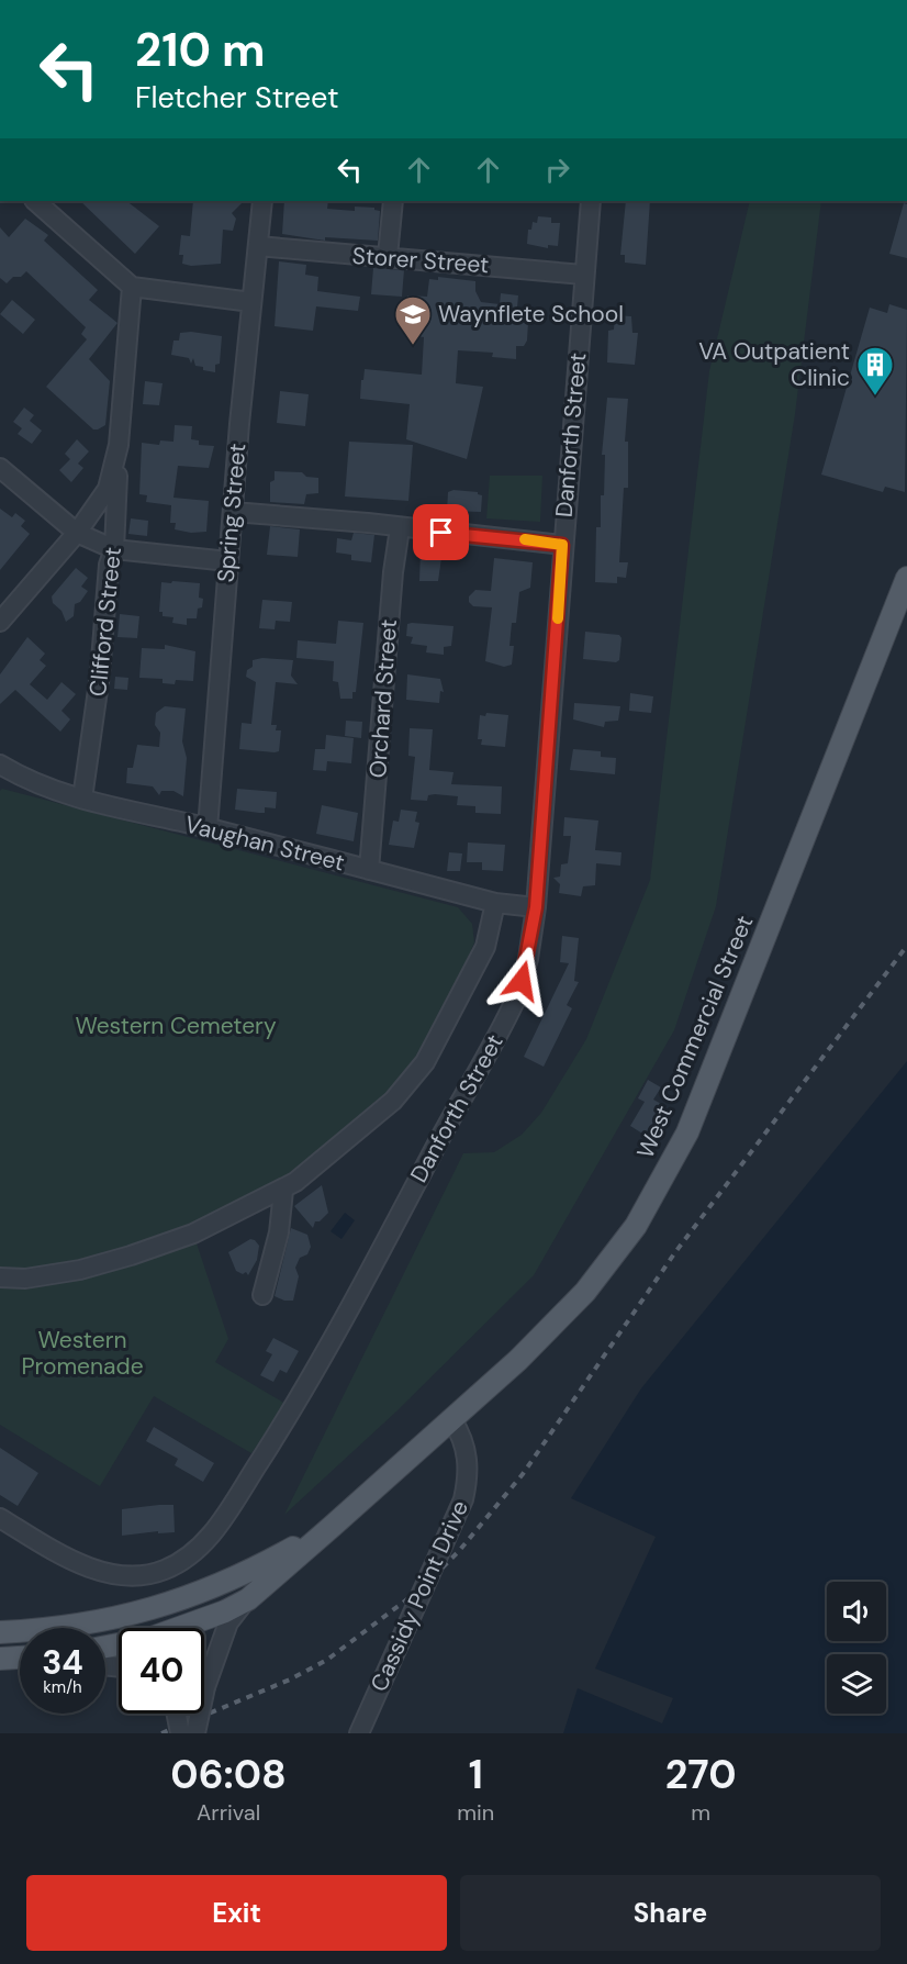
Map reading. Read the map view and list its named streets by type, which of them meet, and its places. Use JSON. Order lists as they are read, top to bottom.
{
  "streets": {
    "main road": ["West Commercial Street"],
    "street": [
      "Storer Street",
      "Danforth Street",
      "Spring Street",
      "Clifford Street",
      "Orchard Street",
      "Vaughan Street",
      "Cassidy Point Drive"
    ]
  },
  "crossings": [
    ["Storer Street", "Danforth Street"],
    ["Storer Street", "Spring Street"],
    ["Danforth Street", "Vaughan Street"],
    ["Spring Street", "Vaughan Street"],
    ["Clifford Street", "Vaughan Street"],
    ["Orchard Street", "Vaughan Street"],
    ["West Commercial Street", "Cassidy Point Drive"]
  ],
  "parks": ["Western Cemetery", "Western Promenade"],
  "places": {
    "school or university": ["Waynflete School"],
    "building": ["VA Outpatient Clinic"]
  },
  "page": {
    "turn": ["210 m", "Fletcher Street"],
    "speed": "34 km/h",
    "limit": "40",
    "eta": [
      "06:08",
      "Arrival",
      "1",
      "min",
      "270",
      "m"
    ],
    "buttons": ["Exit", "Share"]
  }
}
